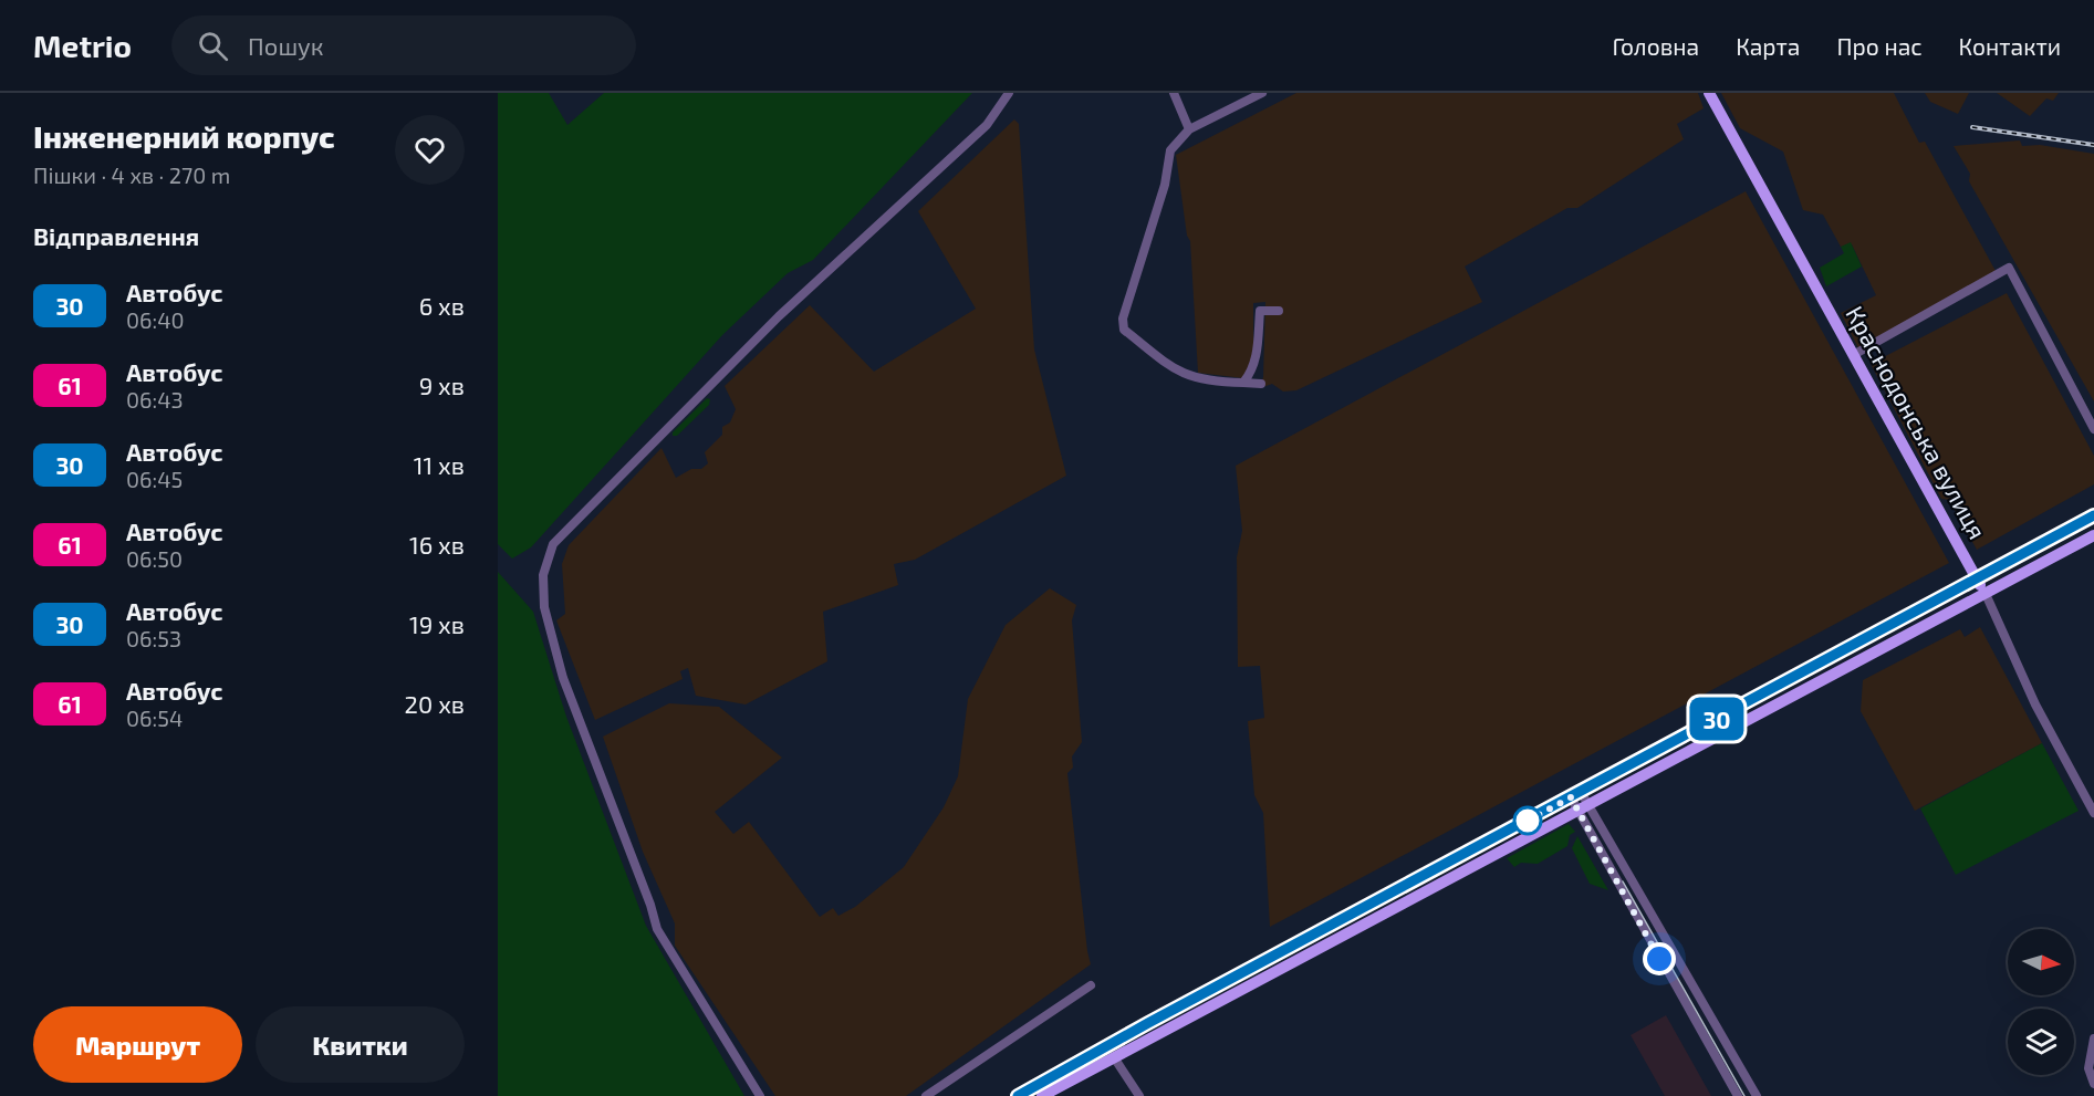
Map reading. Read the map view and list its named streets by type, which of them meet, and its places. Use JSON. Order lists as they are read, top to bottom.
{
  "streets": {
    "main road": ["Краснодонська вулиця"]
  },
  "lines": ["bus line 30"],
  "north": "right",
  "page": {
    "header": "Metrio",
    "search": "Пошук",
    "nav": [
      "Головна",
      "Карта",
      "Про нас",
      "Контакти"
    ],
    "heading": [
      ["Інженерний корпус", "Пішки · 4 хв · 270 m"],
      "Відправлення"
    ],
    "on_map": "30",
    "list": [
      {
        "mark": "30",
        "name": "Автобус",
        "note": "06:40",
        "value": "6 хв"
      },
      {
        "mark": "61",
        "name": "Автобус",
        "note": "06:43",
        "value": "9 хв"
      },
      {
        "mark": "30",
        "name": "Автобус",
        "note": "06:45",
        "value": "11 хв"
      },
      {
        "mark": "61",
        "name": "Автобус",
        "note": "06:50",
        "value": "16 хв"
      },
      {
        "mark": "30",
        "name": "Автобус",
        "note": "06:53",
        "value": "19 хв"
      },
      {
        "mark": "61",
        "name": "Автобус",
        "note": "06:54",
        "value": "20 хв"
      }
    ],
    "buttons": ["Маршрут", "Квитки"]
  }
}
